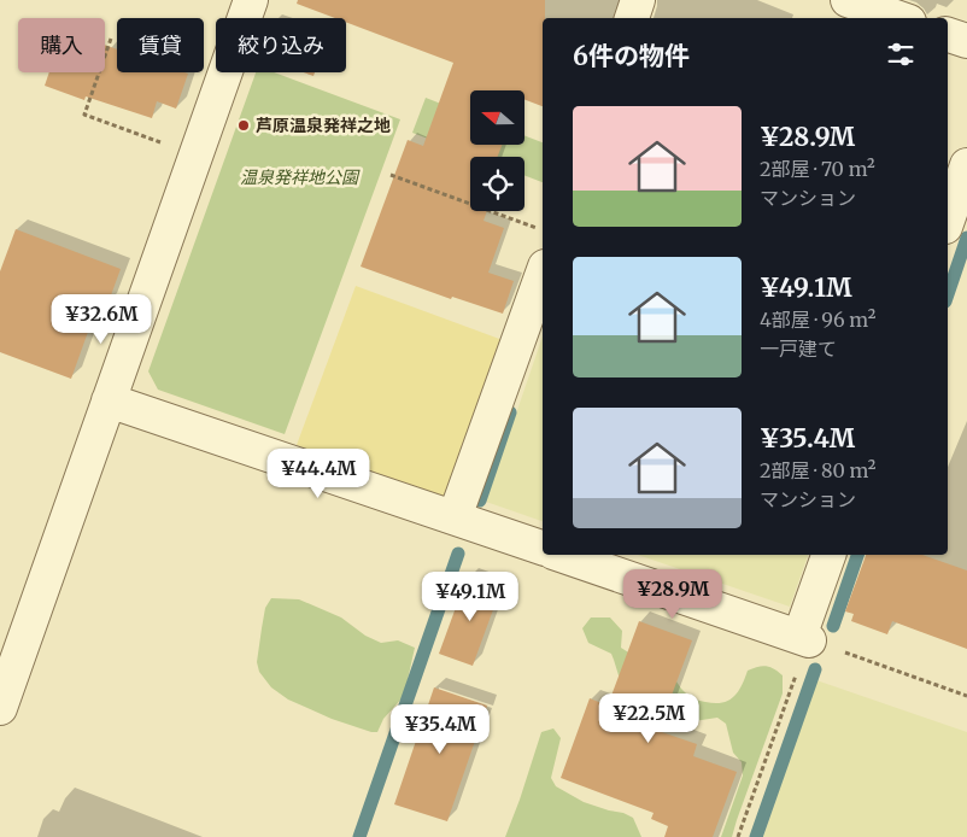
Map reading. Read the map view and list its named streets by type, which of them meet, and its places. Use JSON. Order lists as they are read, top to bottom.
{
  "parks": ["温泉発祥地公園"],
  "places": ["芦原温泉発祥之地"],
  "north": "left",
  "page": {
    "chip": ["購入", "賃貸", "絞り込み"],
    "heading": "6件の物件",
    "list": [
      {
        "name": "¥28.9M",
        "note": "2部屋 · 70 m² · マンション"
      },
      {
        "name": "¥49.1M",
        "note": "4部屋 · 96 m² · 一戸建て"
      },
      {
        "name": "¥35.4M",
        "note": "2部屋 · 80 m² · マンション"
      }
    ],
    "price": [
      "¥32.6M",
      "¥44.4M",
      "¥28.9M",
      "¥49.1M",
      "¥22.5M",
      "¥35.4M"
    ]
  }
}
